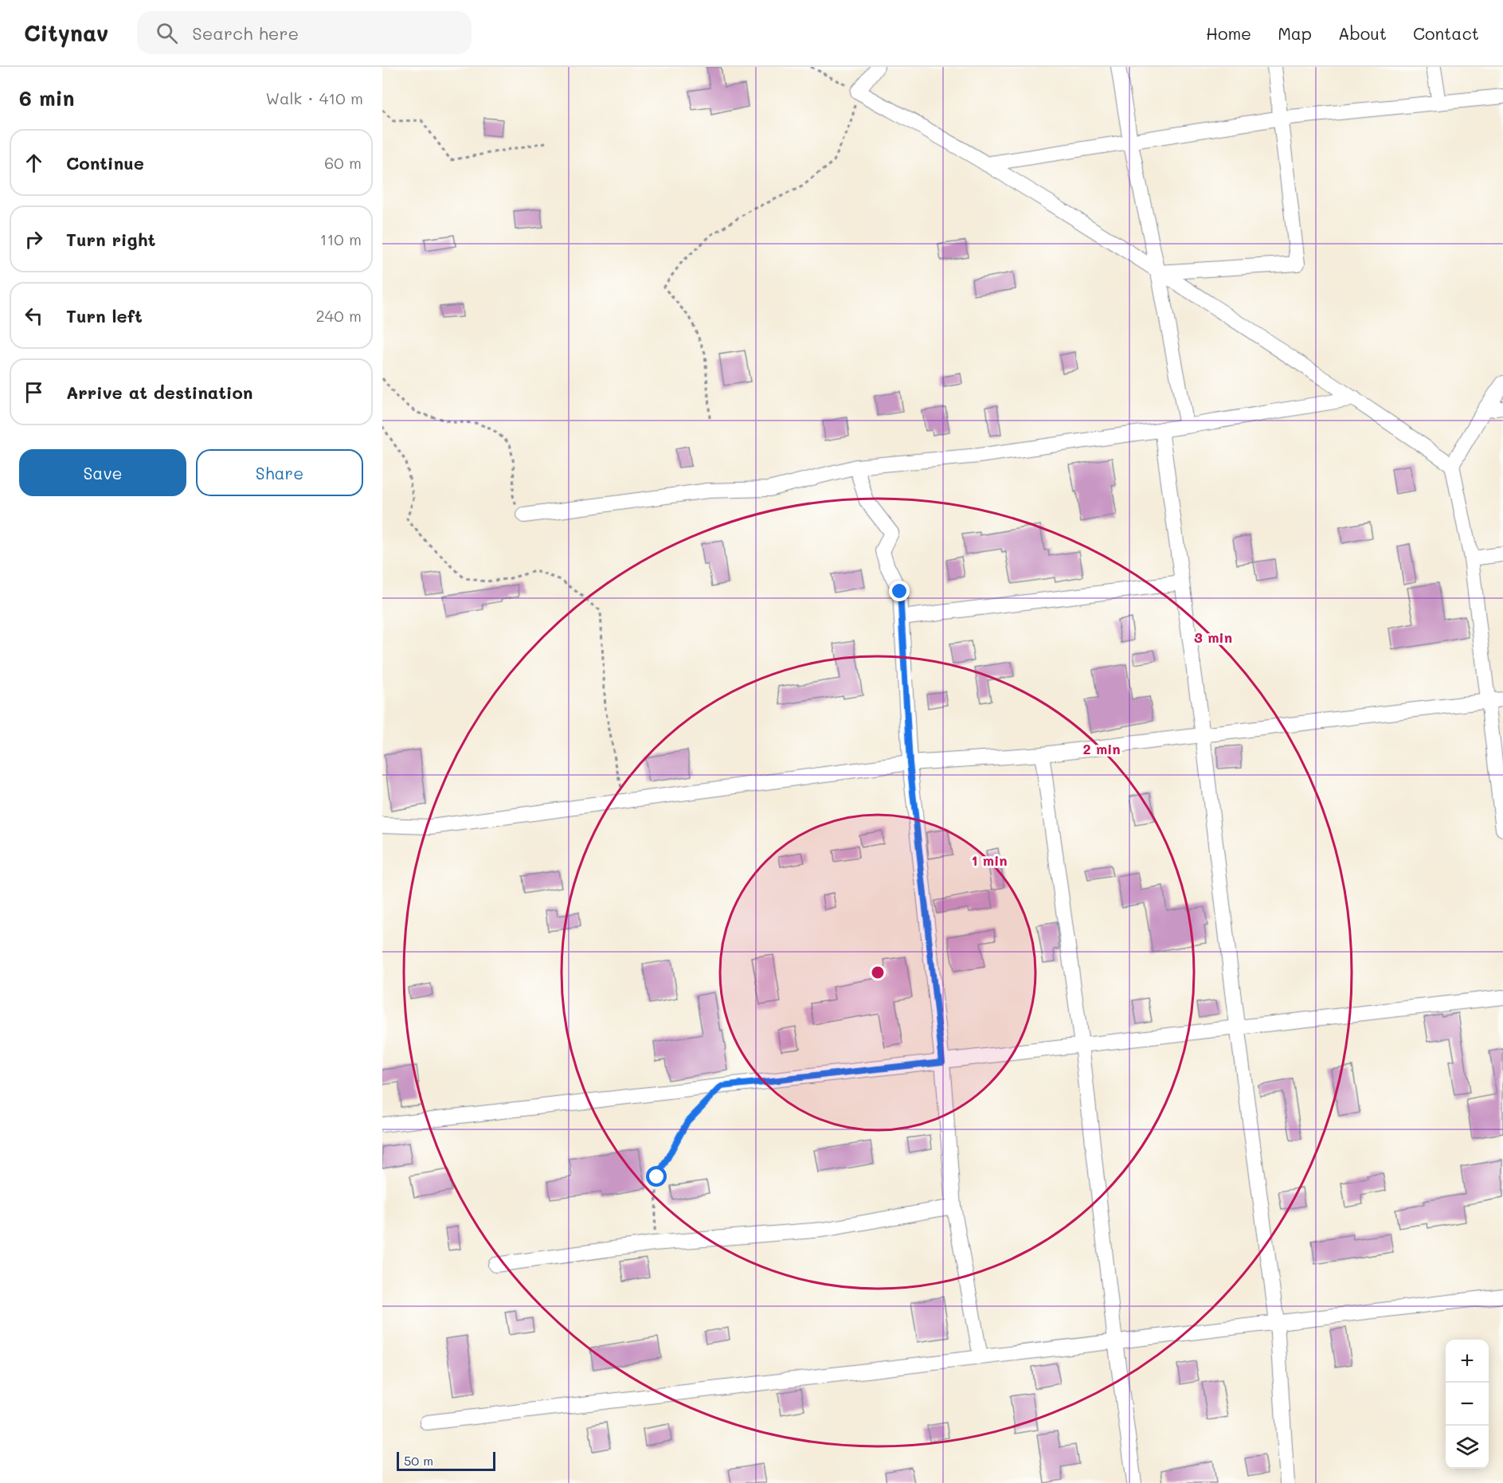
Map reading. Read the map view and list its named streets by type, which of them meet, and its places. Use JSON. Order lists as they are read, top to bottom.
{
  "scale_bar": "50 m",
  "page": {
    "header": "Citynav",
    "search": "Search here",
    "nav": [
      "Home",
      "Map",
      "About",
      "Contact"
    ],
    "heading": ["6 min", "Walk · 410 m"],
    "list": [
      ["Continue", "60 m"],
      ["Turn right", "110 m"],
      ["Turn left", "240 m"],
      "Arrive at destination"
    ],
    "buttons": ["Save", "Share"],
    "map_buttons": ["+", "−"],
    "scale": "50 m"
  },
  "rings": ["3 min", "2 min", "1 min"]
}
